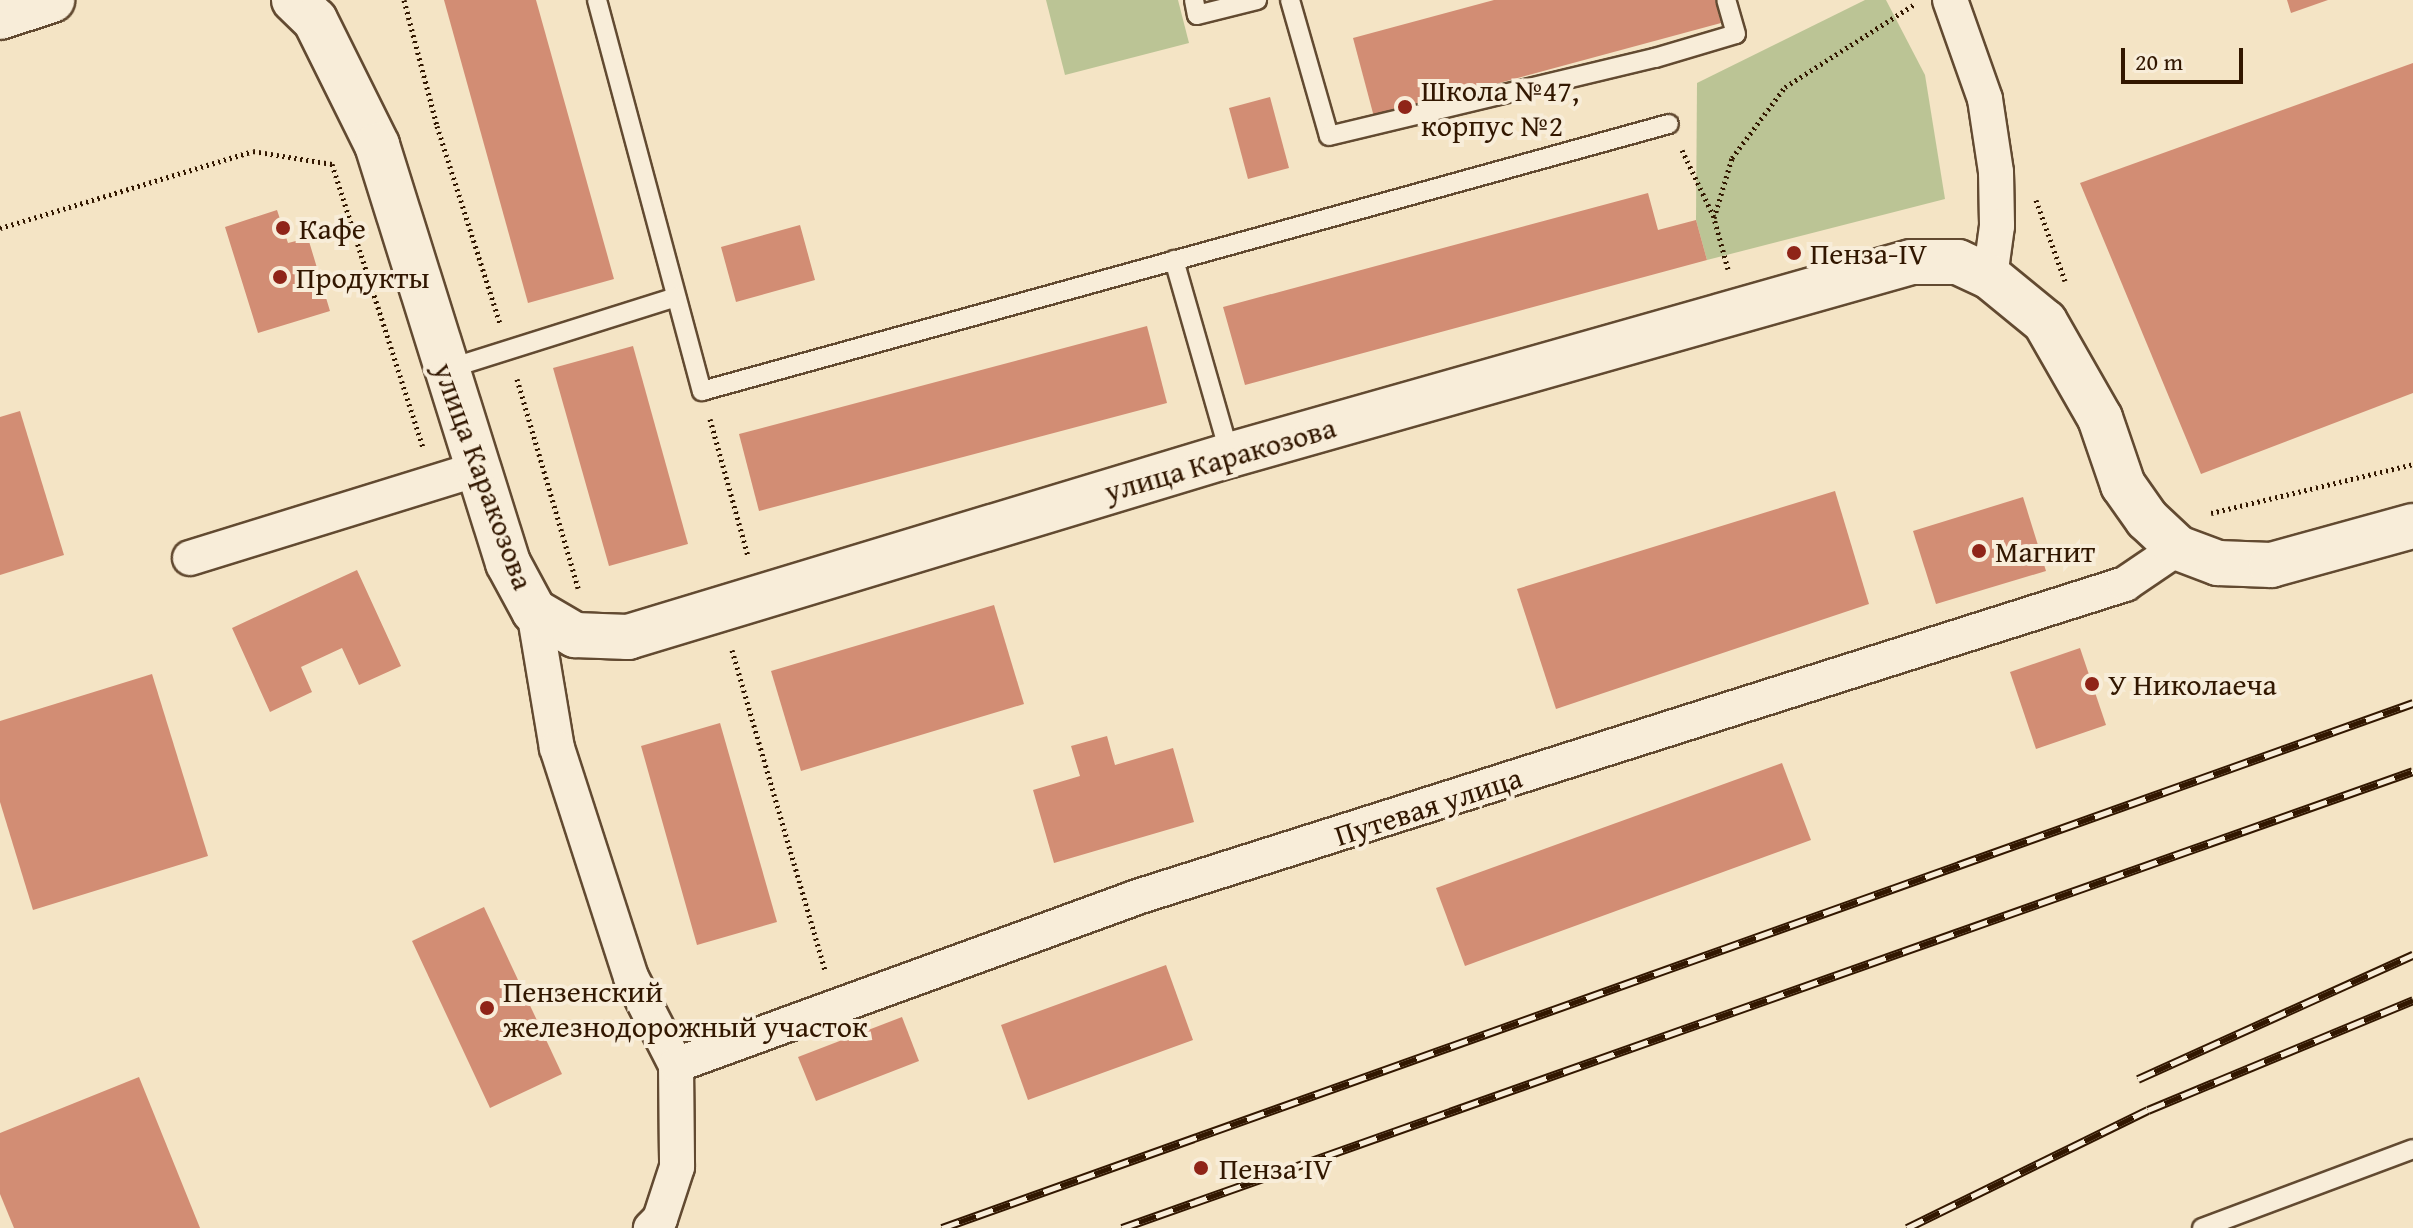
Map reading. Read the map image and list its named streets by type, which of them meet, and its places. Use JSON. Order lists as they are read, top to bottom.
{
  "streets": {
    "main road": ["улица Каракозова"],
    "street": ["Путевая улица"]
  },
  "crossings": [
    ["улица Каракозова", "Путевая улица"]
  ],
  "places": [
    "Школа №47, корпус №2",
    "Кафе",
    "Пенза-IV",
    "Продукты",
    "Магнит",
    "У Николаеча",
    "Пензенский железнодорожный участок",
    "Пенза IV"
  ],
  "scale_bar": "20 m"
}
